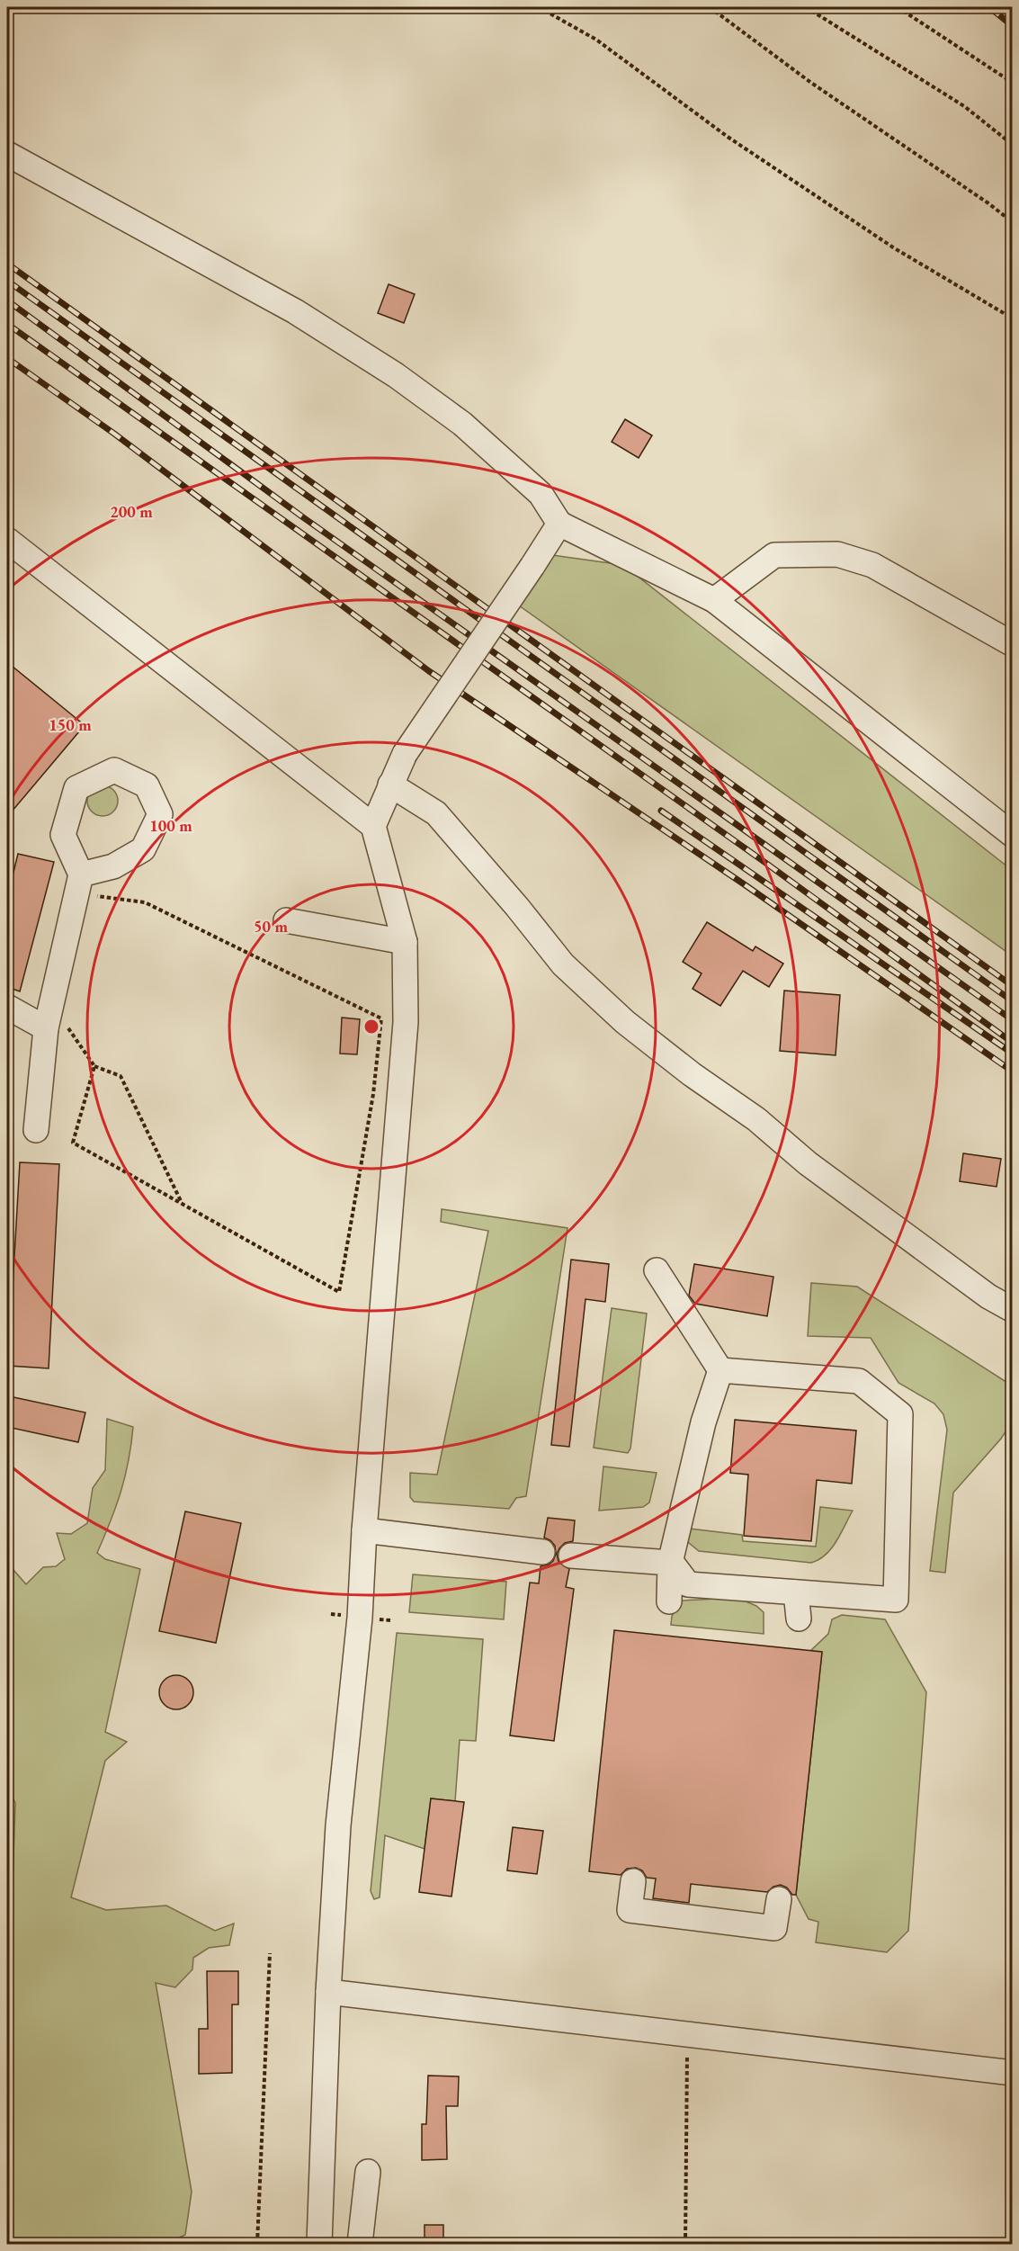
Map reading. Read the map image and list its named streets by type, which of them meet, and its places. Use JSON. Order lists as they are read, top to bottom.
{
  "rings": [
    "200 m",
    "150 m",
    "100 m",
    "50 m"
  ]
}
